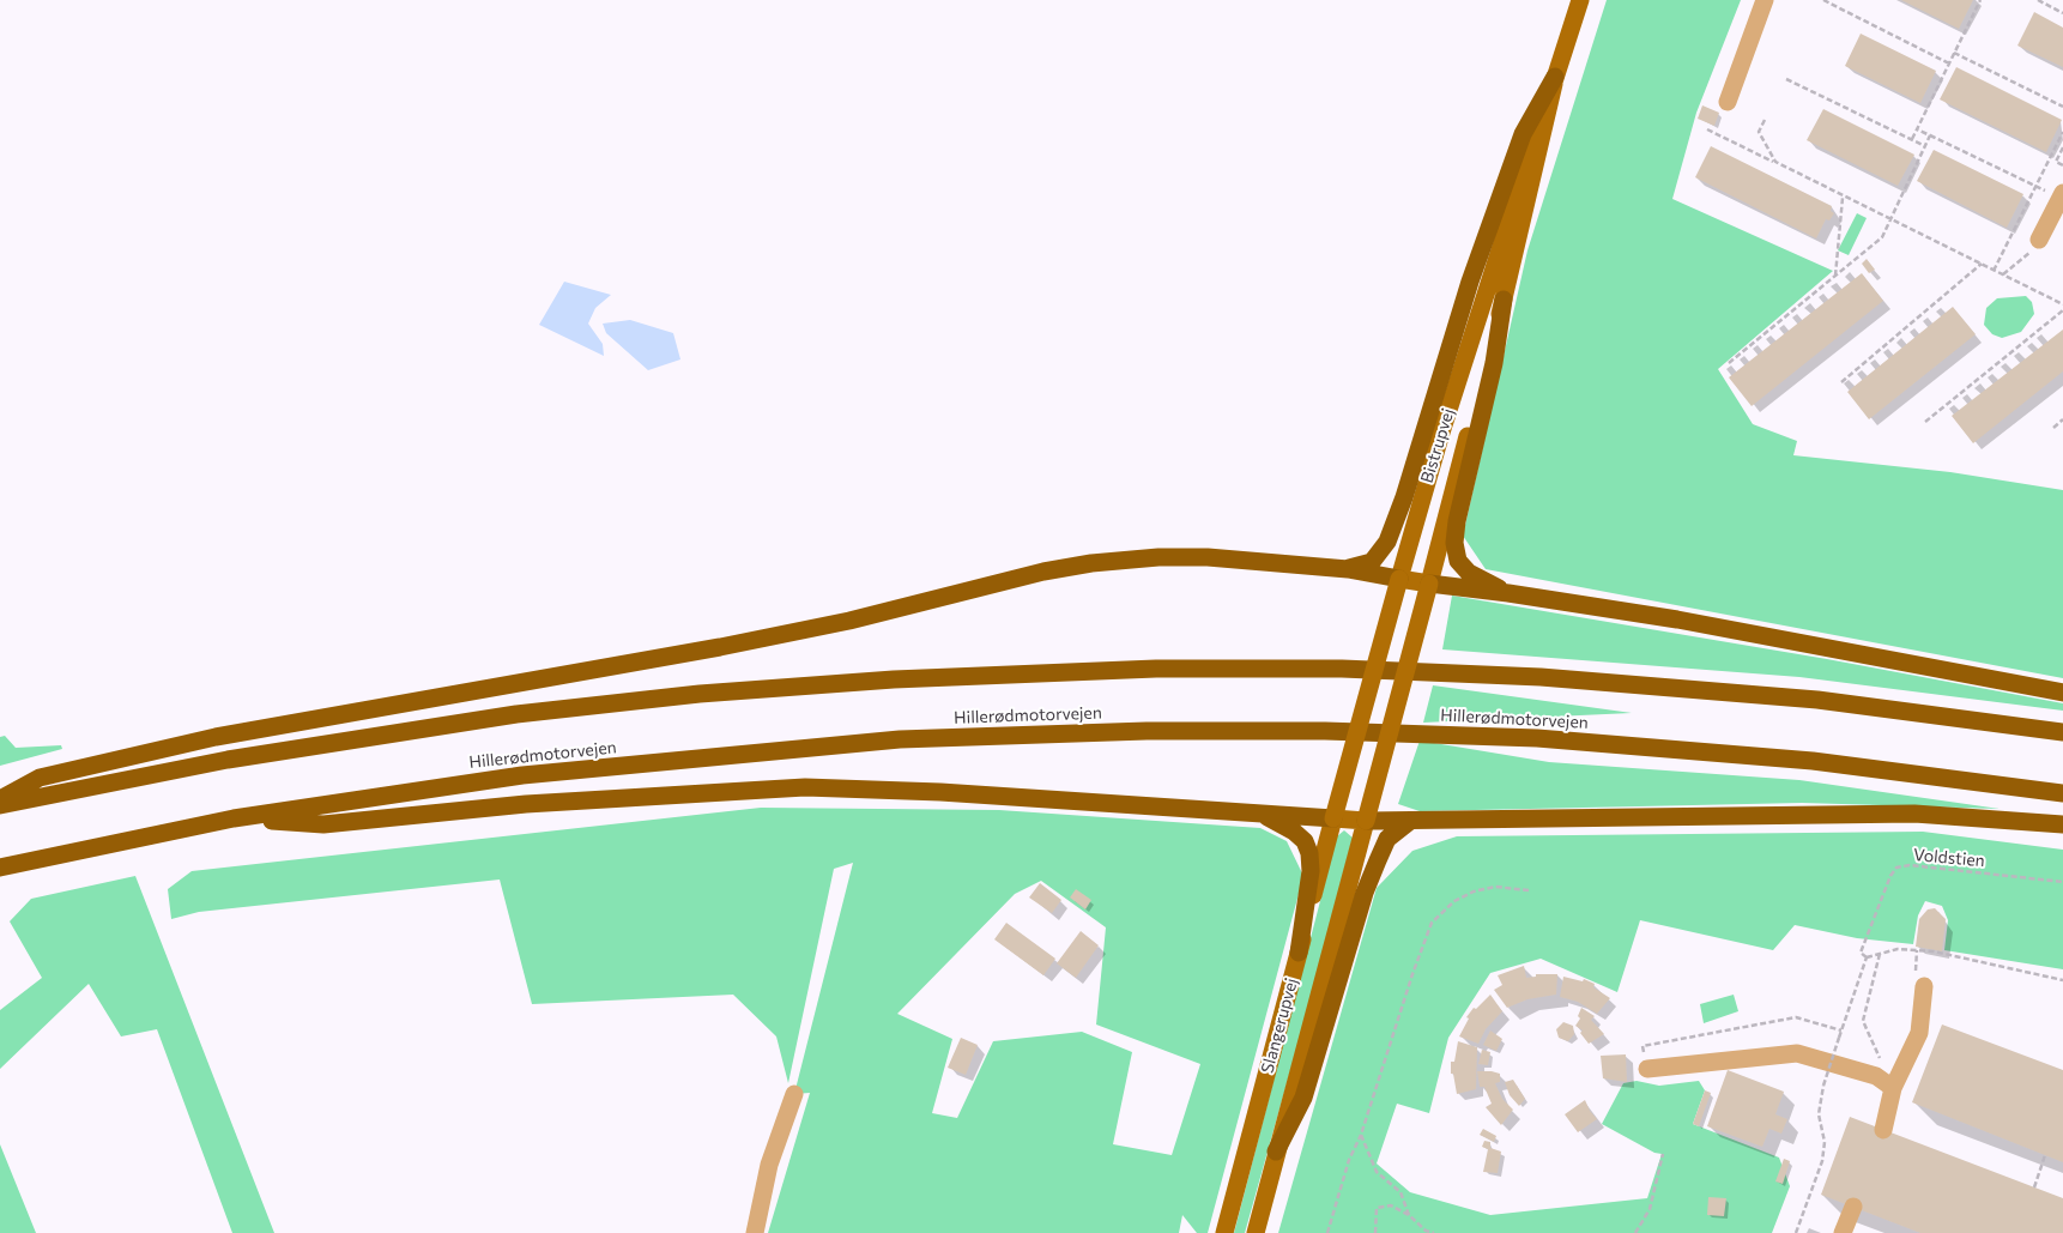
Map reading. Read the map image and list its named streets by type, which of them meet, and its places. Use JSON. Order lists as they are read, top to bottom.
{
  "streets": {
    "highway": ["Hillerødmotorvejen"],
    "main road": ["Bistrupvej", "Slangerupvej"],
    "path": ["Voldstien"]
  },
  "crossings": [
    ["Bistrupvej", "Slangerupvej"]
  ]
}
